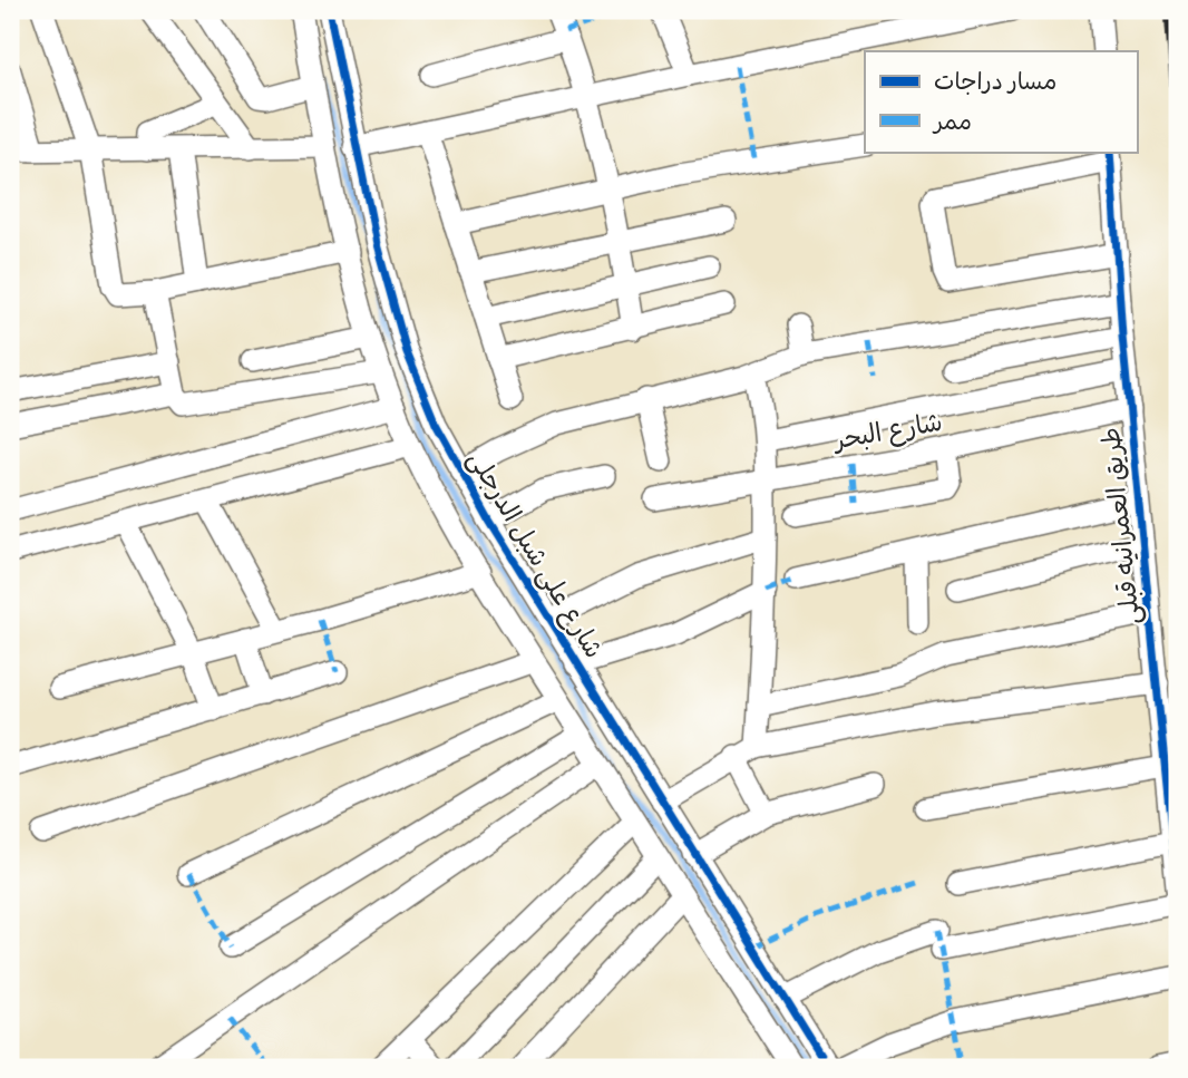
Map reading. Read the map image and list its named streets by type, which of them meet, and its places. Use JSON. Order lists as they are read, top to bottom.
{
  "streets": {
    "street": ["شارع البحر", "طريق العمرانيه قبلى", "شارع على شبل الدرجلى"]
  },
  "crossings": [
    ["شارع البحر", "طريق العمرانيه قبلى"]
  ],
  "legend": ["مسار دراجات", "ممر"]
}
